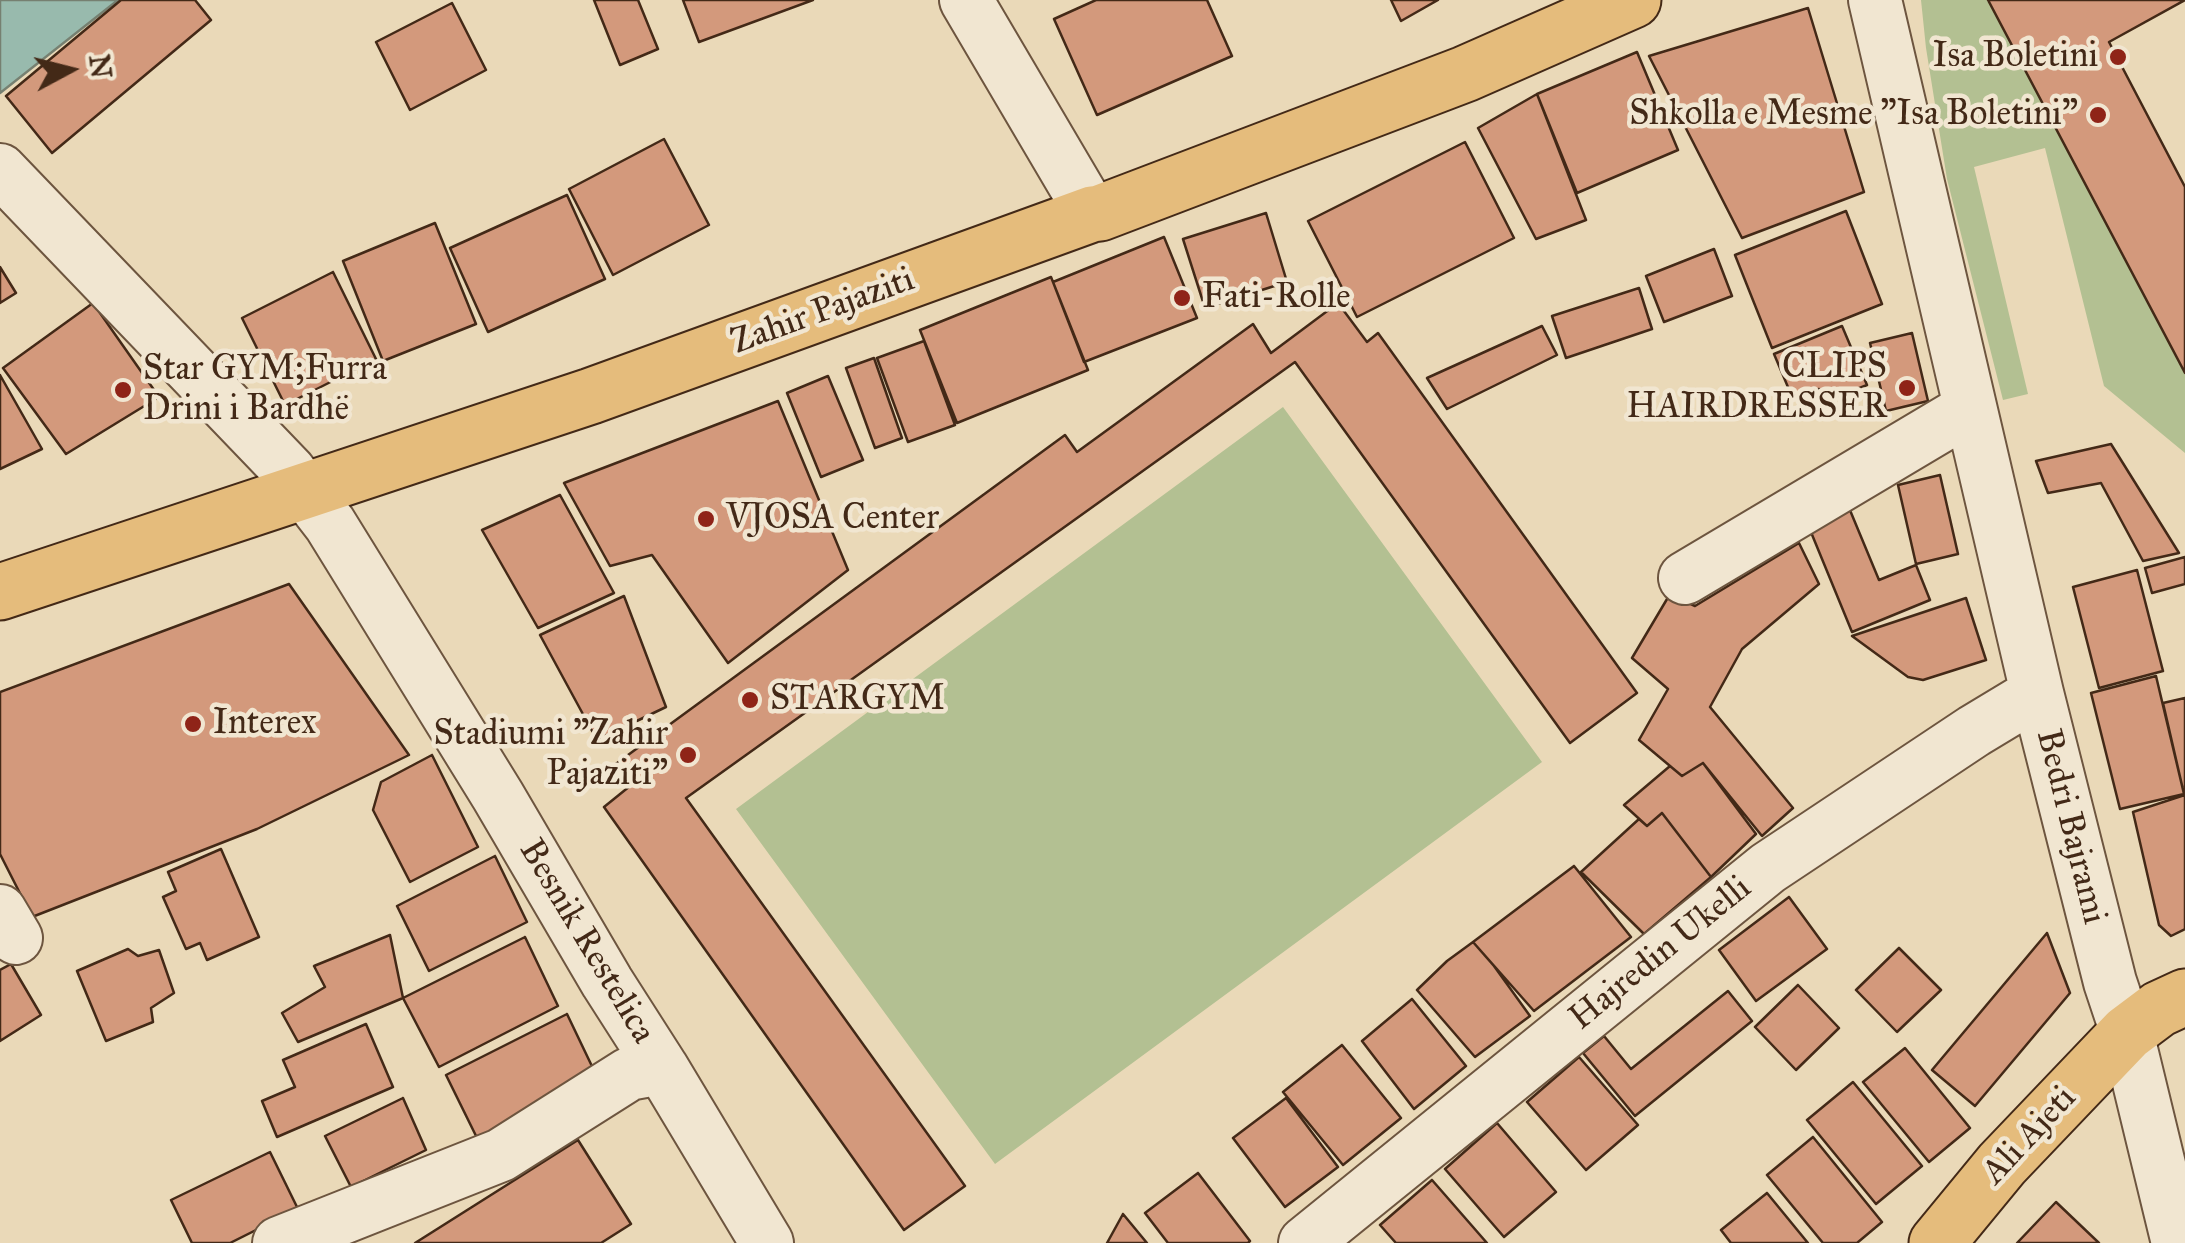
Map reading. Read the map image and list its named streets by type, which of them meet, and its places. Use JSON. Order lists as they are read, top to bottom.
{
  "streets": {
    "main road": ["Zahir Pajaziti", "Ali Ajeti"],
    "street": ["Bedri Bajrami", "Besnik Restelica", "Hajredin Ukelli"]
  },
  "crossings": [
    ["Zahir Pajaziti", "Besnik Restelica"],
    ["Bedri Bajrami", "Hajredin Ukelli"],
    ["Bedri Bajrami", "Ali Ajeti"]
  ],
  "places": [
    "Isa Boletini",
    "Shkolla e Mesme \"Isa Boletini\"",
    "Fati-Rolle",
    "CLIPS HAIRDRESSER",
    "Star GYM;Furra Drini i Bardhë",
    "VJOSA Center",
    "STARGYM",
    "Interex",
    "Stadiumi \"Zahir Pajaziti\""
  ],
  "north": "right"
}
